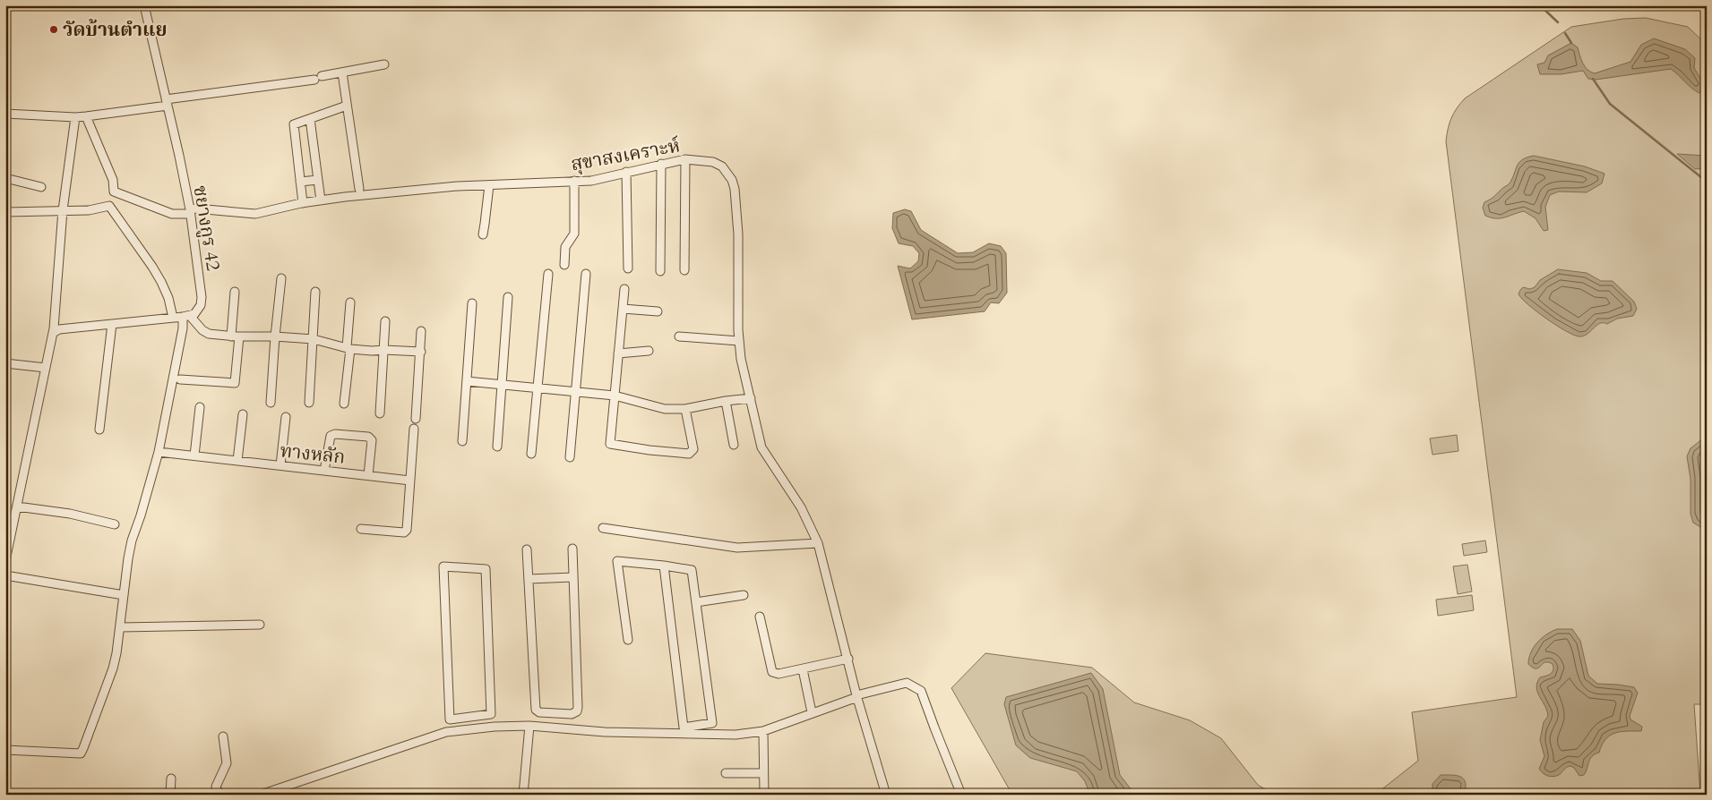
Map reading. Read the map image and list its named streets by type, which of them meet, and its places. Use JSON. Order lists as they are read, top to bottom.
{
  "streets": {
    "street": ["สุขาสงเคราะห์", "ชยางกูร 42", "ทางหลัก"]
  },
  "crossings": [
    ["สุขาสงเคราะห์", "ชยางกูร 42"]
  ],
  "places": ["วัดบ้านตำแย"]
}
